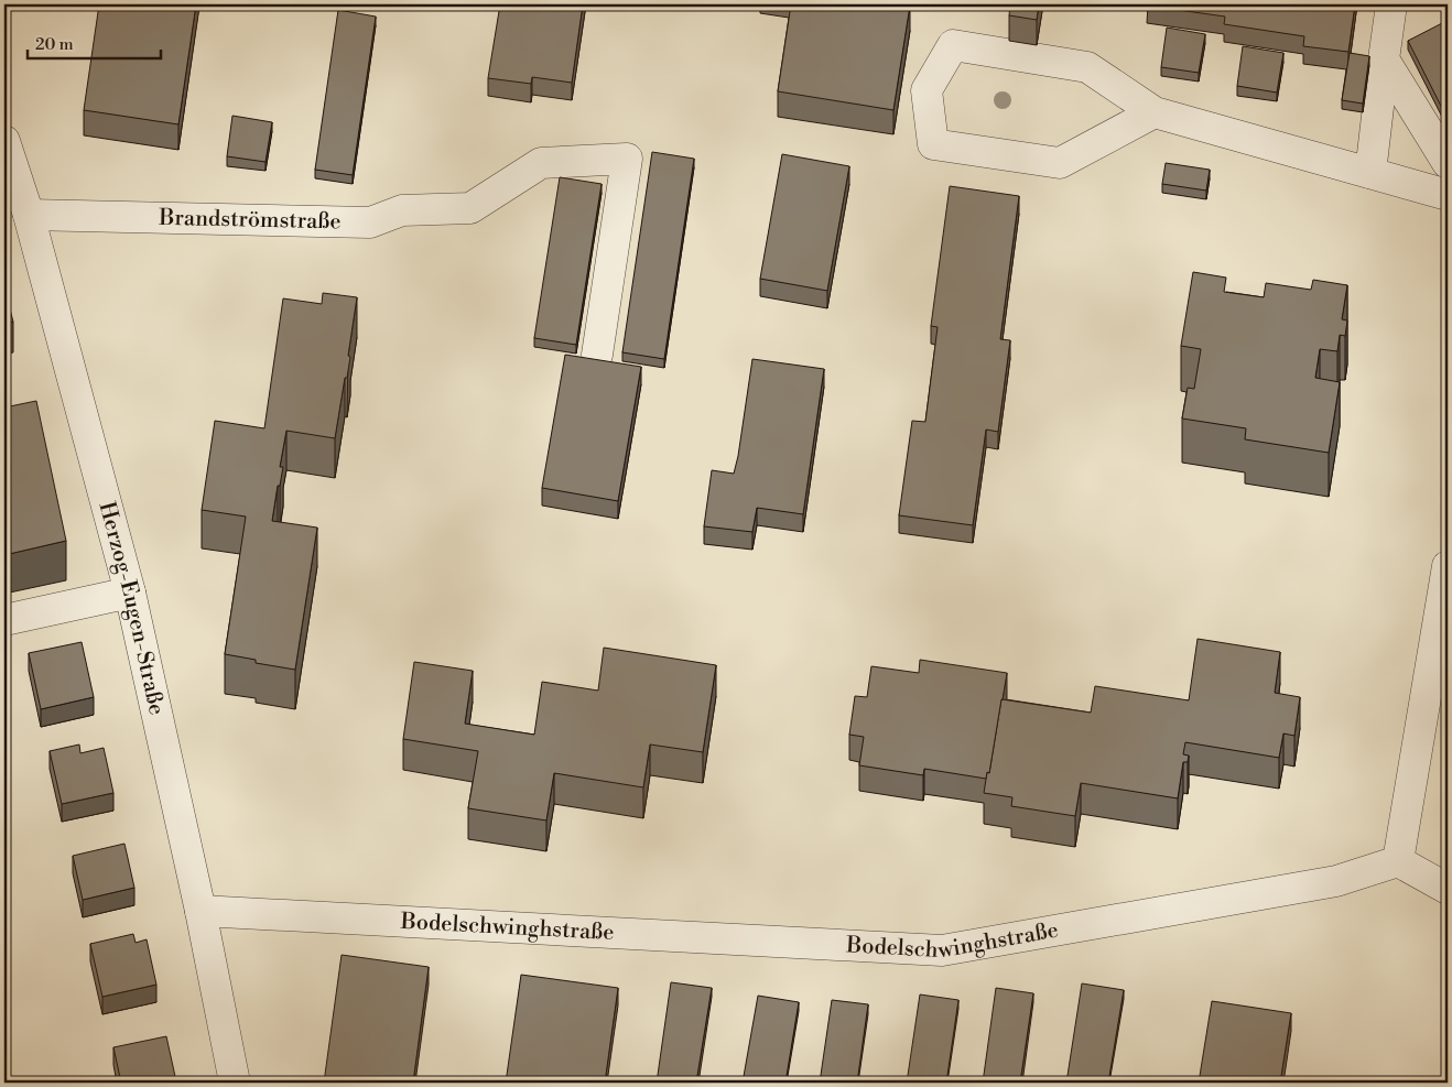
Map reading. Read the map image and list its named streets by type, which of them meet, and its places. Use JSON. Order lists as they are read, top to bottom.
{
  "streets": {
    "street": ["Brandströmstraße", "Herzog-Eugen-Straße", "Bodelschwinghstraße"]
  },
  "crossings": [
    ["Brandströmstraße", "Herzog-Eugen-Straße"],
    ["Herzog-Eugen-Straße", "Bodelschwinghstraße"]
  ],
  "scale_bar": "20 m"
}
